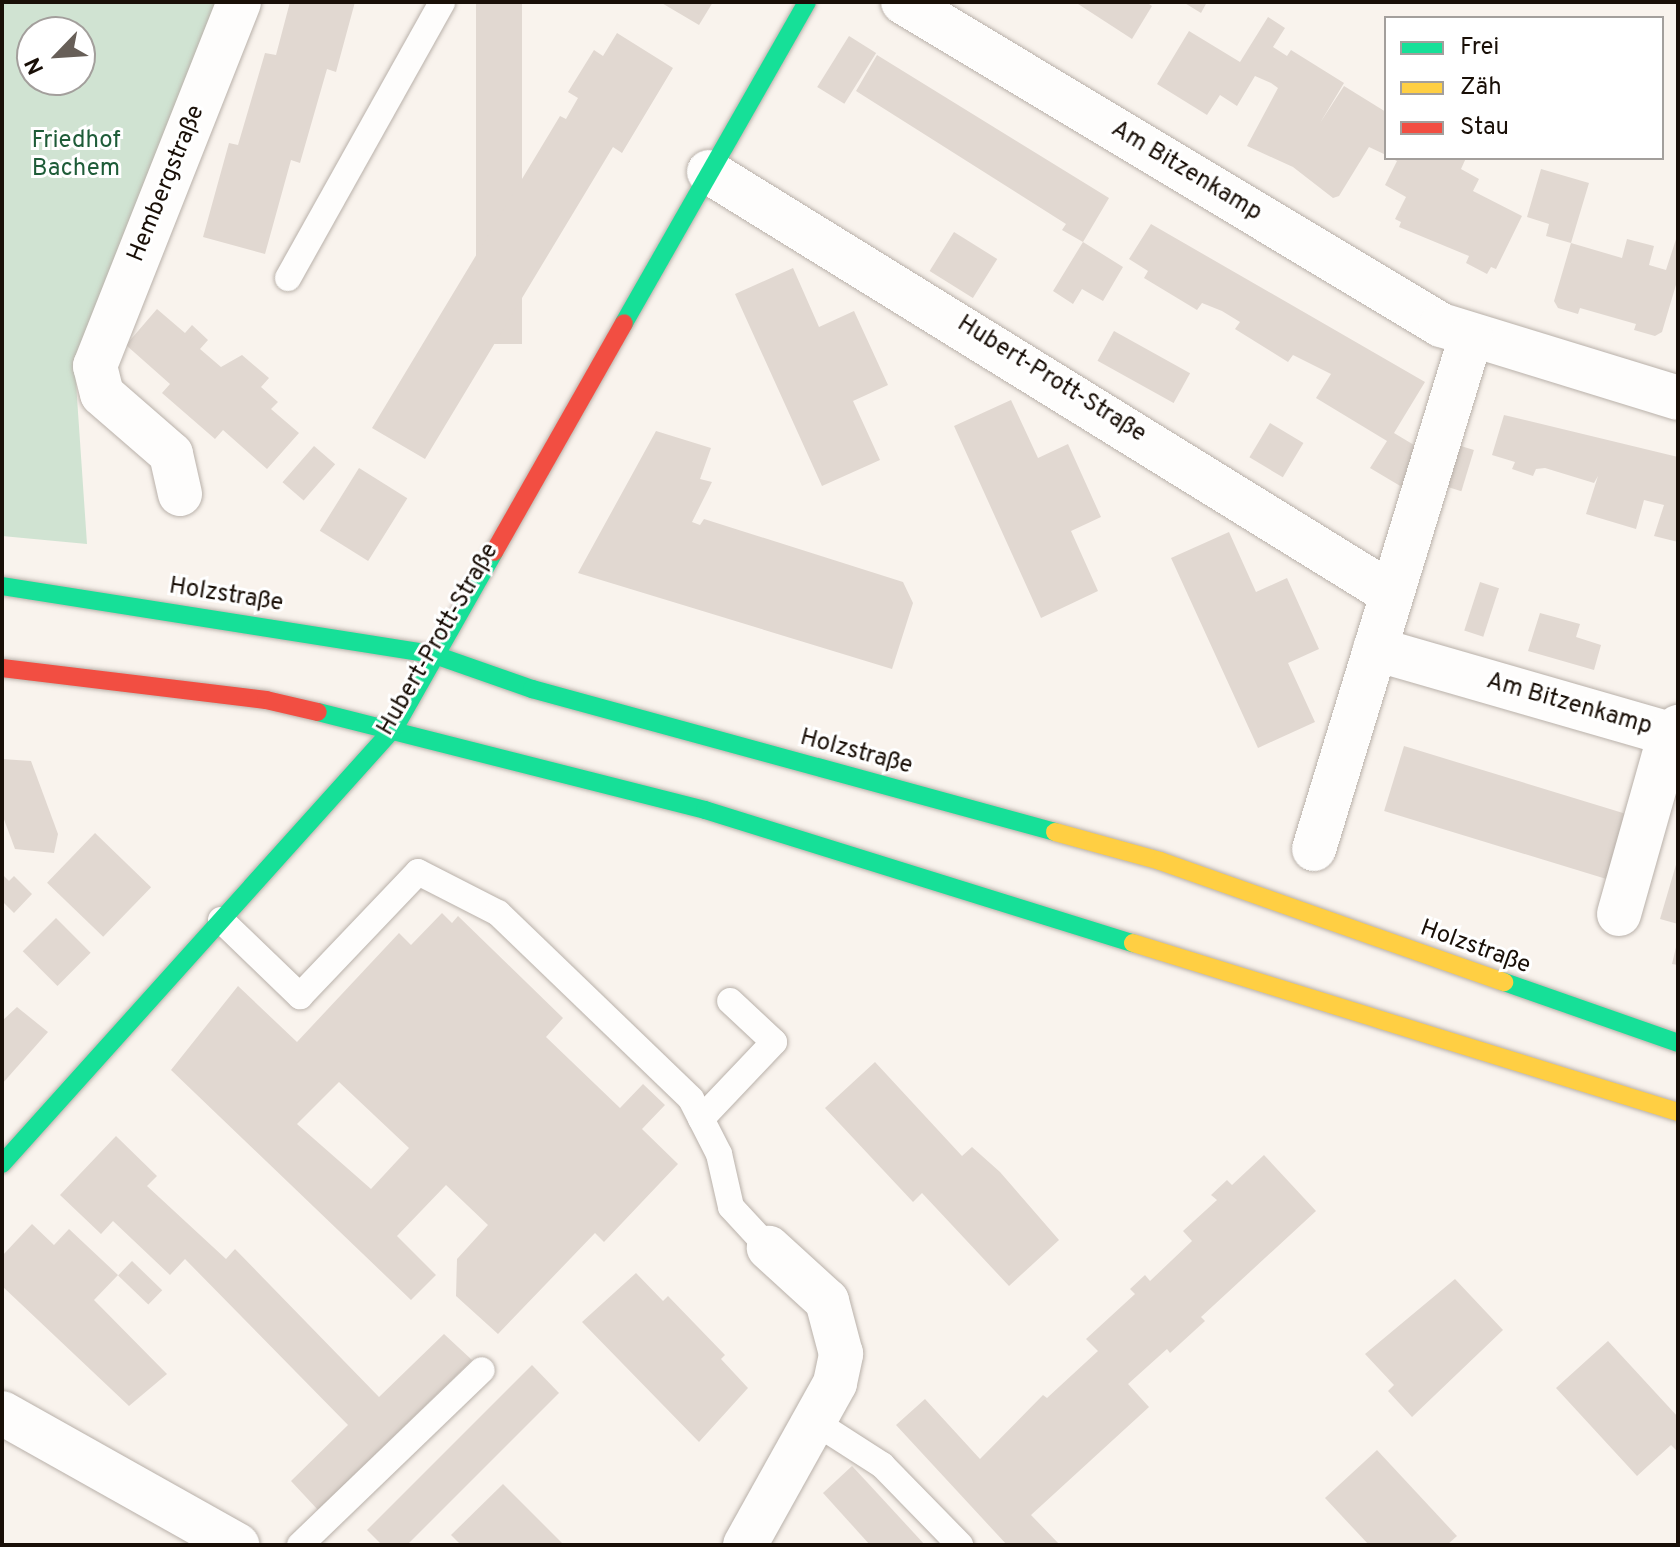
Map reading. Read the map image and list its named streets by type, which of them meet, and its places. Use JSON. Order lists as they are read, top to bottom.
{
  "streets": {
    "main road": ["Hubert-Prott-Straße", "Holzstraße"],
    "street": ["Am Bitzenkamp", "Hembergstraße"]
  },
  "crossings": [
    ["Hubert-Prott-Straße", "Holzstraße"]
  ],
  "parks": ["Friedhof Bachem"],
  "legend": ["Frei", "Zäh", "Stau"],
  "north": "bottom left"
}
